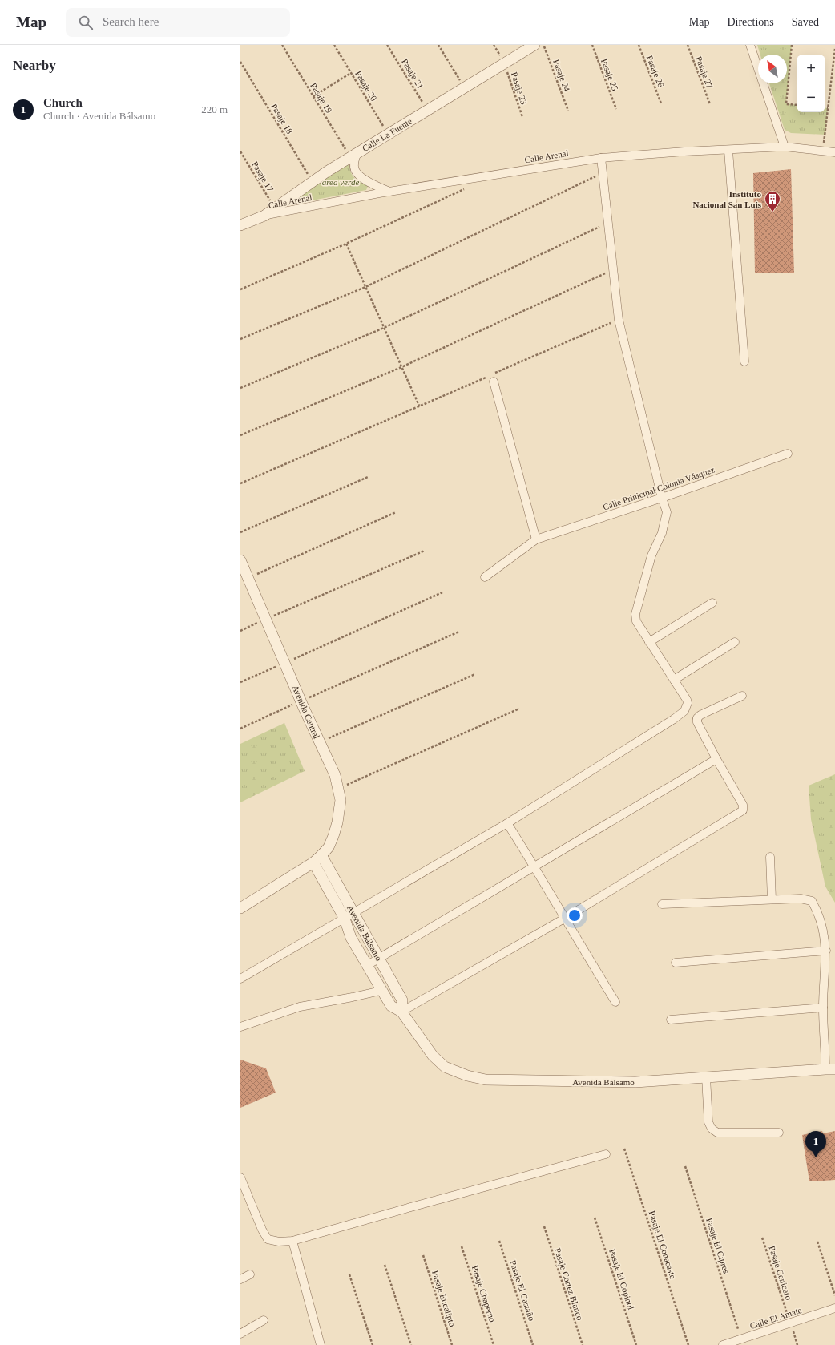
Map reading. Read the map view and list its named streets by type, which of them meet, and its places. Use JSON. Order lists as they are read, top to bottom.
{
  "streets": {
    "street": [
      "Calle La Fuente",
      "Calle Arenal",
      "Calle Prinicipal Colonia Vásquez",
      "Avenida Central",
      "Avenida Bálsamo",
      "Calle El Amate"
    ],
    "path": [
      "Pasaje 26",
      "Pasaje 27",
      "Pasaje 21",
      "Pasaje 25",
      "Pasaje 24",
      "Pasaje 20",
      "Pasaje 23",
      "Pasaje 19",
      "Pasaje 18",
      "Pasaje 17",
      "Pasaje El Conacaste",
      "Pasaje El Cipres",
      "Pasaje Cenicero",
      "Pasaje El Copinol",
      "Pasaje Cortez Blanco",
      "Pasaje El Castaño",
      "Pasaje Chaperno",
      "Pasaje Eucalipto"
    ]
  },
  "crossings": [
    ["Pasaje 21", "Calle La Fuente"],
    ["Pasaje 20", "Calle La Fuente"],
    ["Pasaje 23", "Calle La Fuente"],
    ["Pasaje 19", "Calle La Fuente"],
    ["Pasaje 18", "Calle La Fuente"],
    ["Calle La Fuente", "Calle Arenal"],
    ["Calle La Fuente", "Pasaje 17"],
    ["Avenida Central", "Avenida Bálsamo"]
  ],
  "parks": ["area verde"],
  "places": {
    "building": ["Instituto Nacional San Luis"]
  },
  "north": "top left",
  "page": {
    "header": "Map",
    "search": "Search here",
    "nav": ["Map", "Directions", "Saved"],
    "heading": "Nearby",
    "map_buttons": ["+", "−"],
    "list": [
      {
        "mark": "1",
        "name": "Church",
        "note": "Church · Avenida Bálsamo",
        "value": "220 m"
      }
    ],
    "pins": "1"
  }
}
